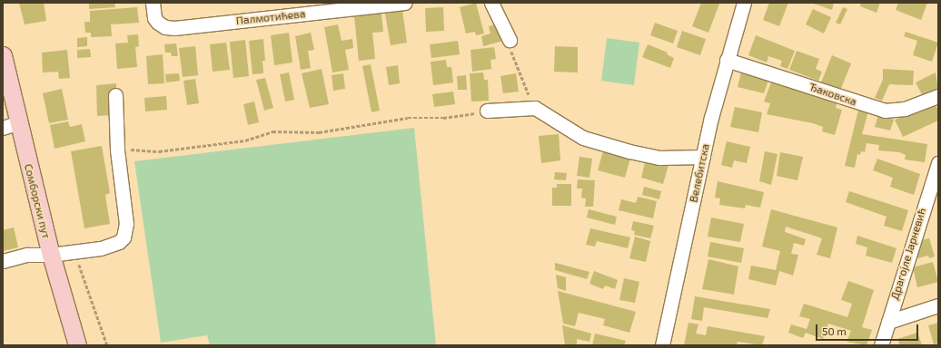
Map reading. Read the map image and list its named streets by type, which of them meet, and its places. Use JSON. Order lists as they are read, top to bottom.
{
  "streets": {
    "main road": ["Сомборски пут"],
    "street": [
      "Палмотићева",
      "Ђаковска",
      "Велебитска",
      "Драгојле Јарневић"
    ]
  },
  "crossings": [
    ["Ђаковска", "Велебитска"]
  ],
  "scale_bar": "50 m"
}
